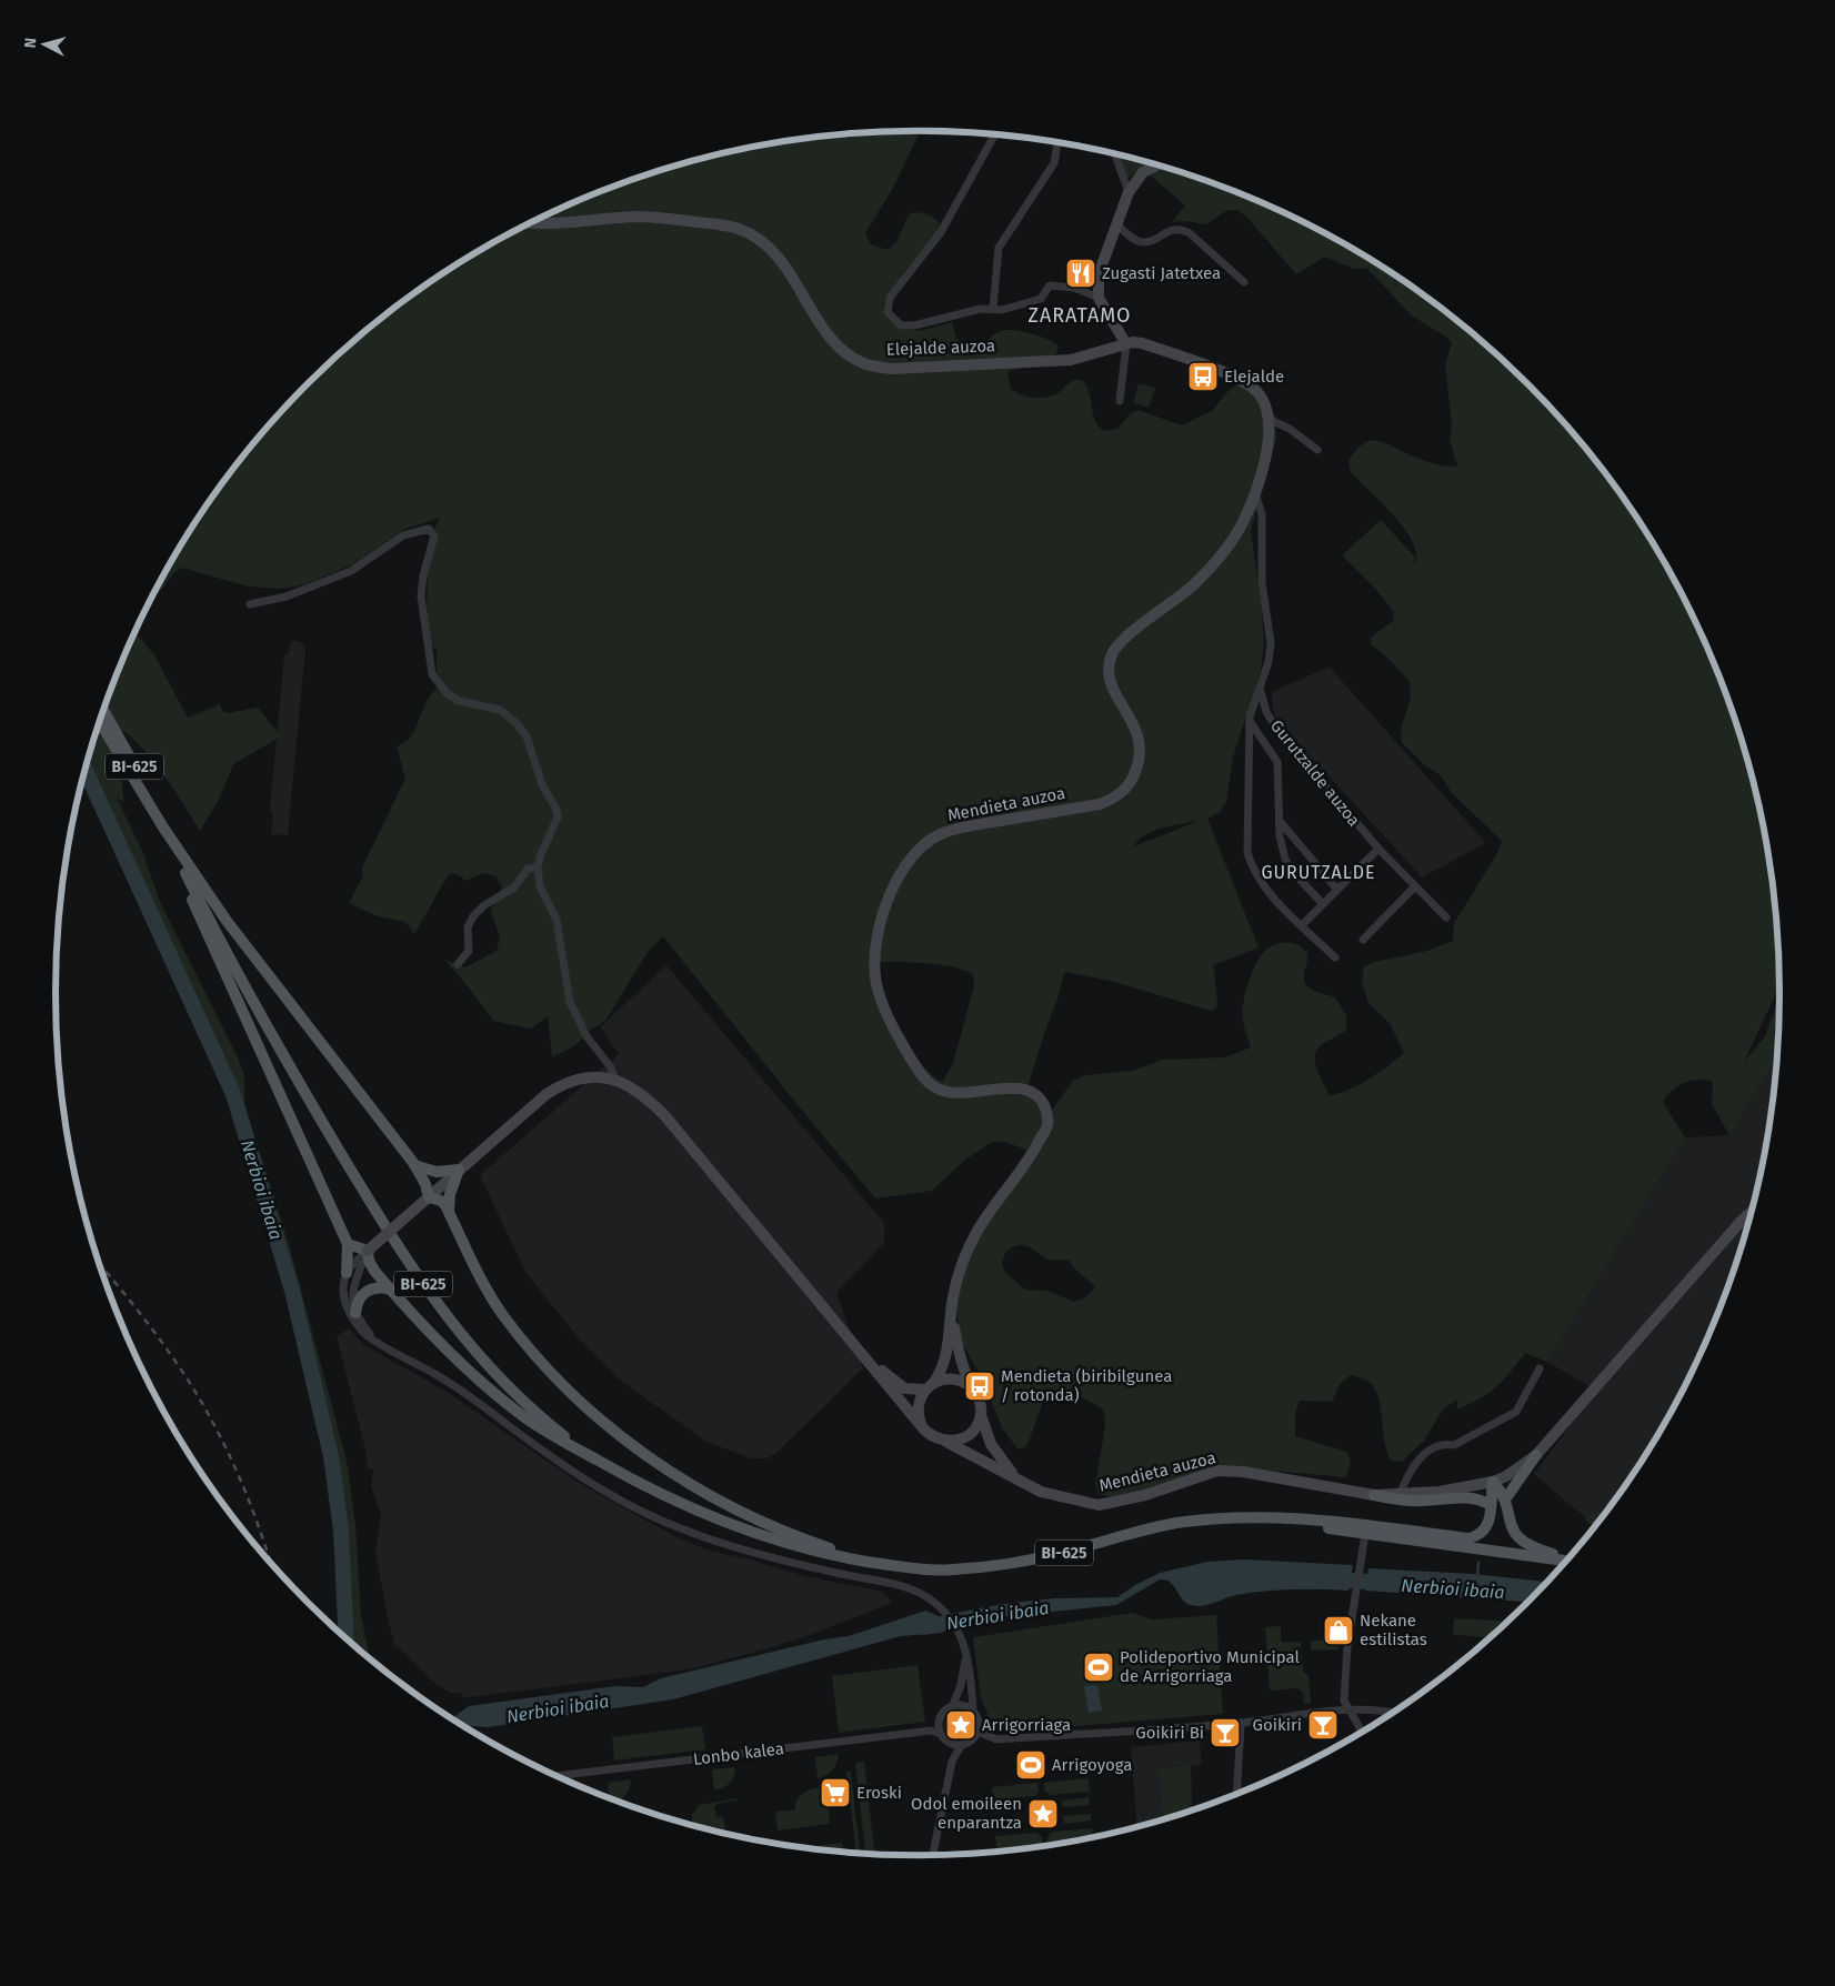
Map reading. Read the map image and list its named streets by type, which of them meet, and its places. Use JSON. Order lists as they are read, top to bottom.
{
  "streets": {
    "main road": ["BI-625"],
    "street": [
      "Elejalde auzoa",
      "Gurutzalde auzoa",
      "Mendieta auzoa",
      "Lonbo kalea"
    ]
  },
  "districts": ["ZARATAMO", "GURUTZALDE"],
  "water": ["Nerbioi ibaia"],
  "places": {
    "restaurant": ["Zugasti Jatetxea"],
    "bus stop": ["Elejalde", "Mendieta (biribilgunea / rotonda)"],
    "shop": ["Nekane estilistas"],
    "sports": ["Polideportivo Municipal de Arrigorriaga", "Arrigoyoga"],
    "place": ["Arrigorriaga", "Odol emoileen enparantza"],
    "bar": ["Goikiri", "Goikiri Bi"],
    "supermarket": ["Eroski"]
  },
  "north": "left"
}
